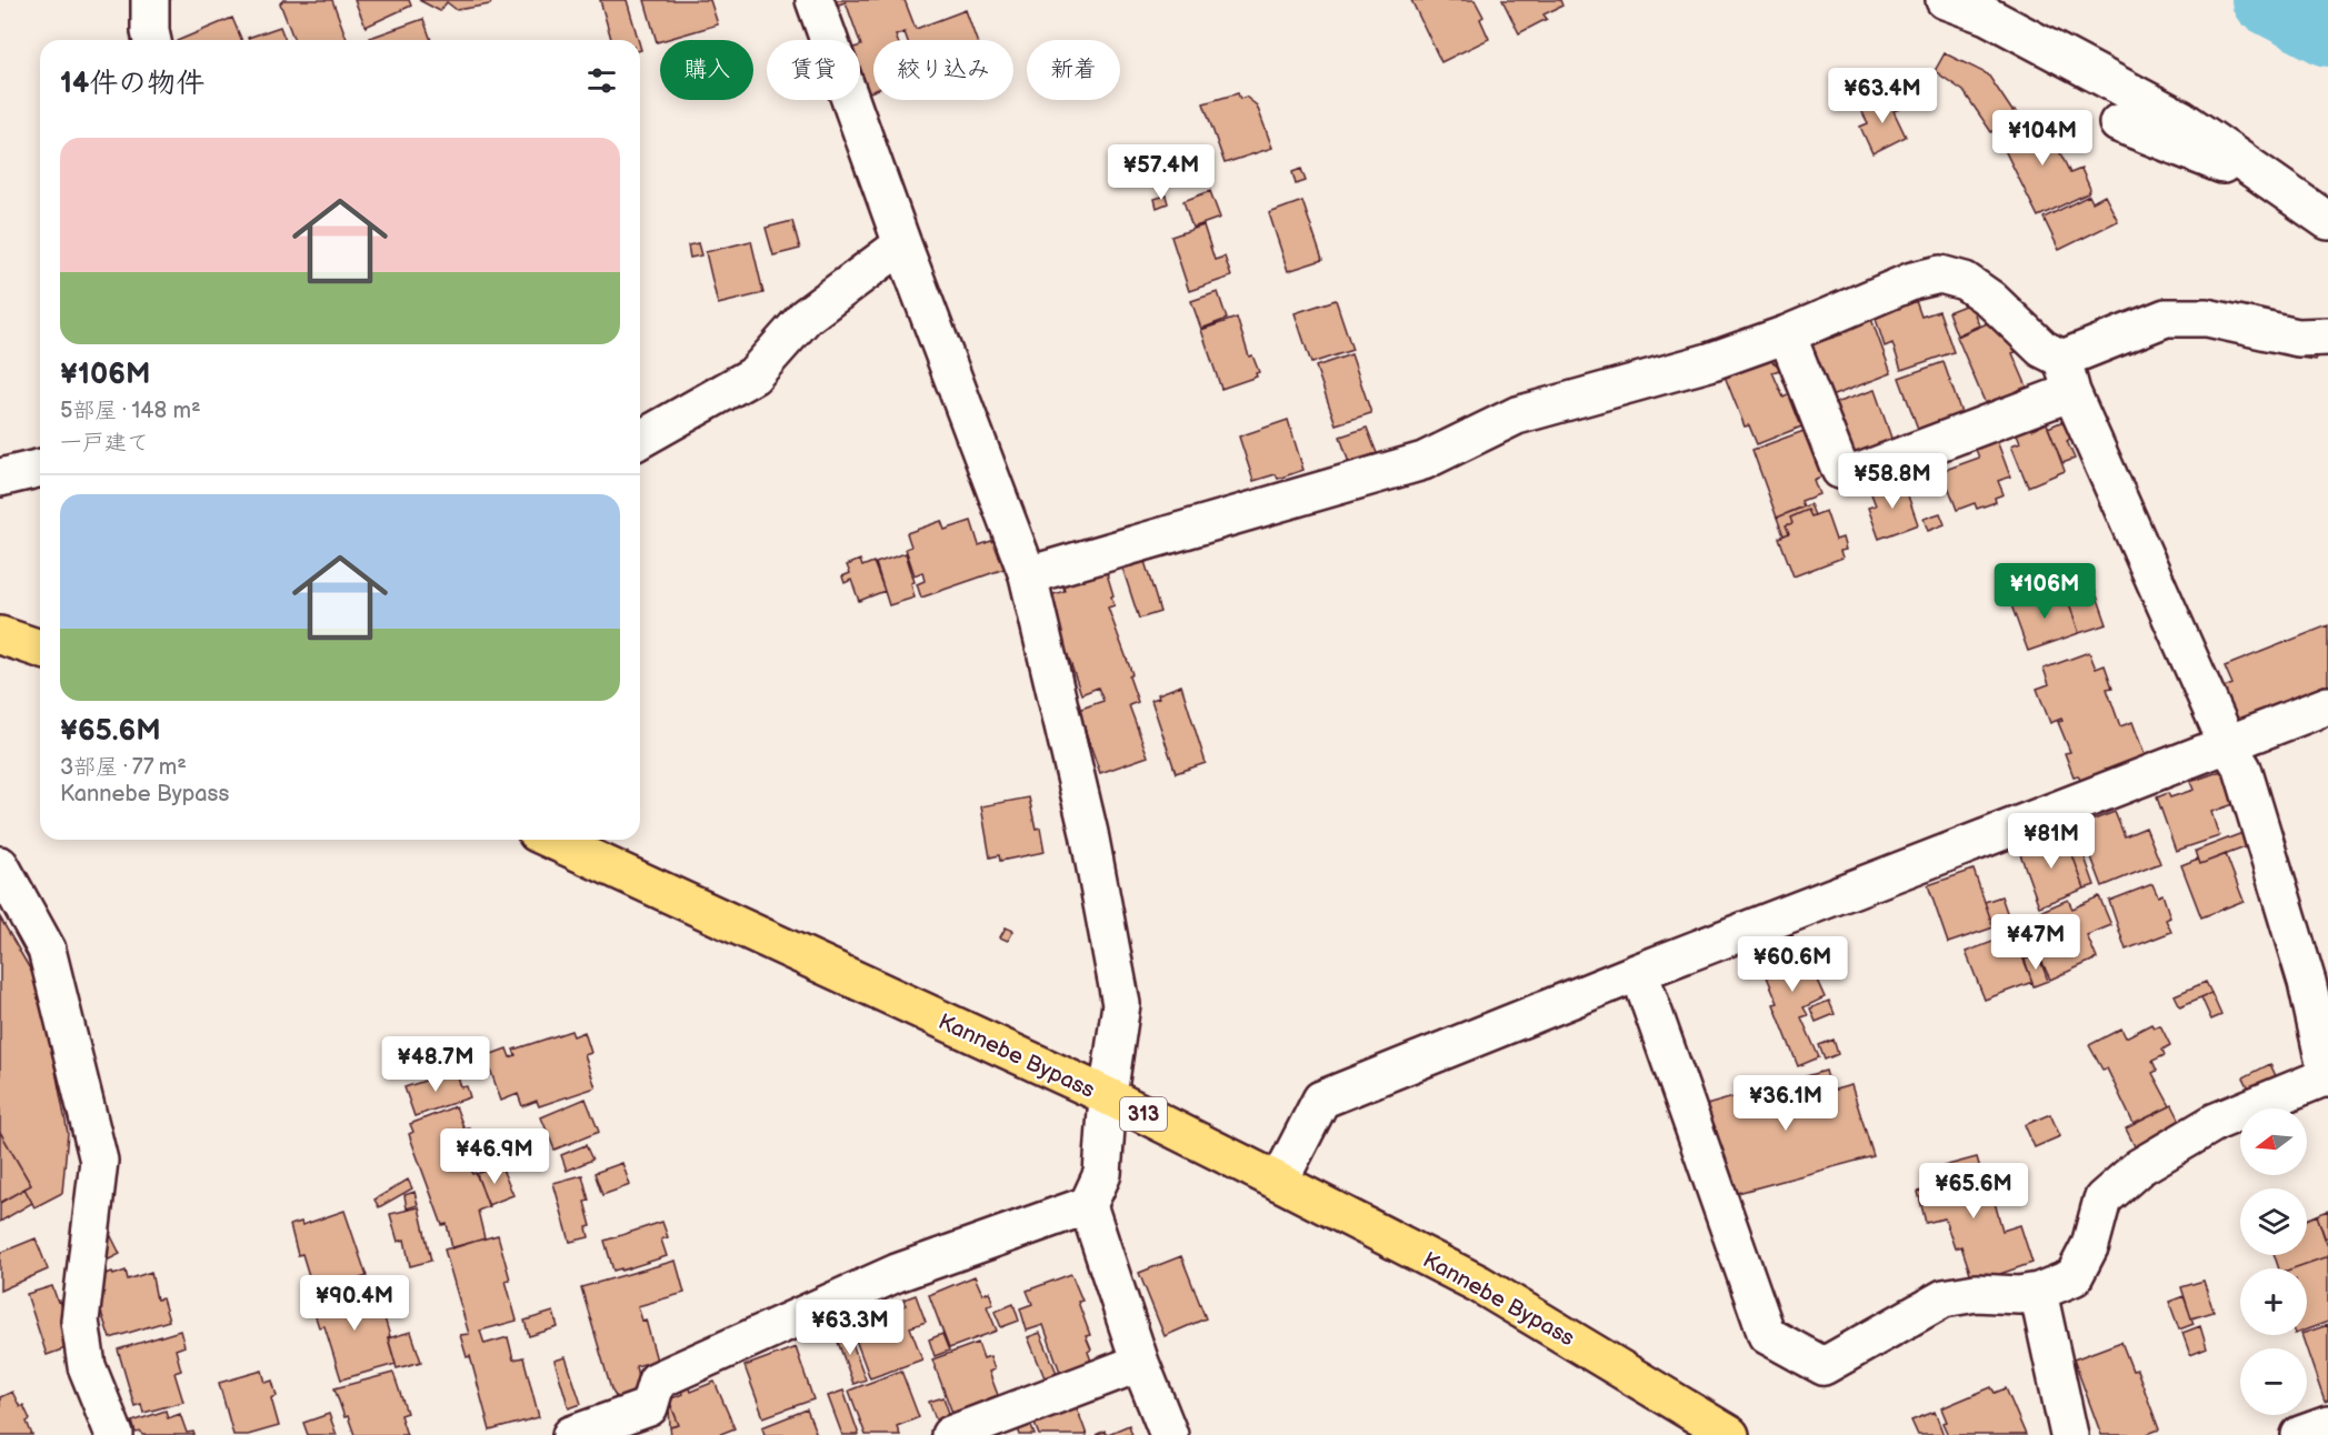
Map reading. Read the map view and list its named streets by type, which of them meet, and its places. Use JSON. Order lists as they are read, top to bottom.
{
  "streets": {
    "highway": ["Kannebe Bypass", "313"]
  },
  "north": "left",
  "page": {
    "chip": [
      "購入",
      "賃貸",
      "絞り込み",
      "新着"
    ],
    "heading": "14件の物件",
    "price": [
      "¥63.4M",
      "¥104M",
      "¥57.4M",
      "¥58.8M",
      "¥106M",
      "¥81M",
      "¥47M",
      "¥60.6M",
      "¥48.7M",
      "¥36.1M",
      "¥46.9M",
      "¥65.6M",
      "¥90.4M",
      "¥63.3M"
    ],
    "list": [
      {
        "name": "¥106M",
        "note": "5部屋 · 148 m² · 一戸建て"
      },
      {
        "name": "¥65.6M",
        "note": "3部屋 · 77 m² · Kannebe Bypass"
      }
    ],
    "map_buttons": ["+", "−"]
  }
}
